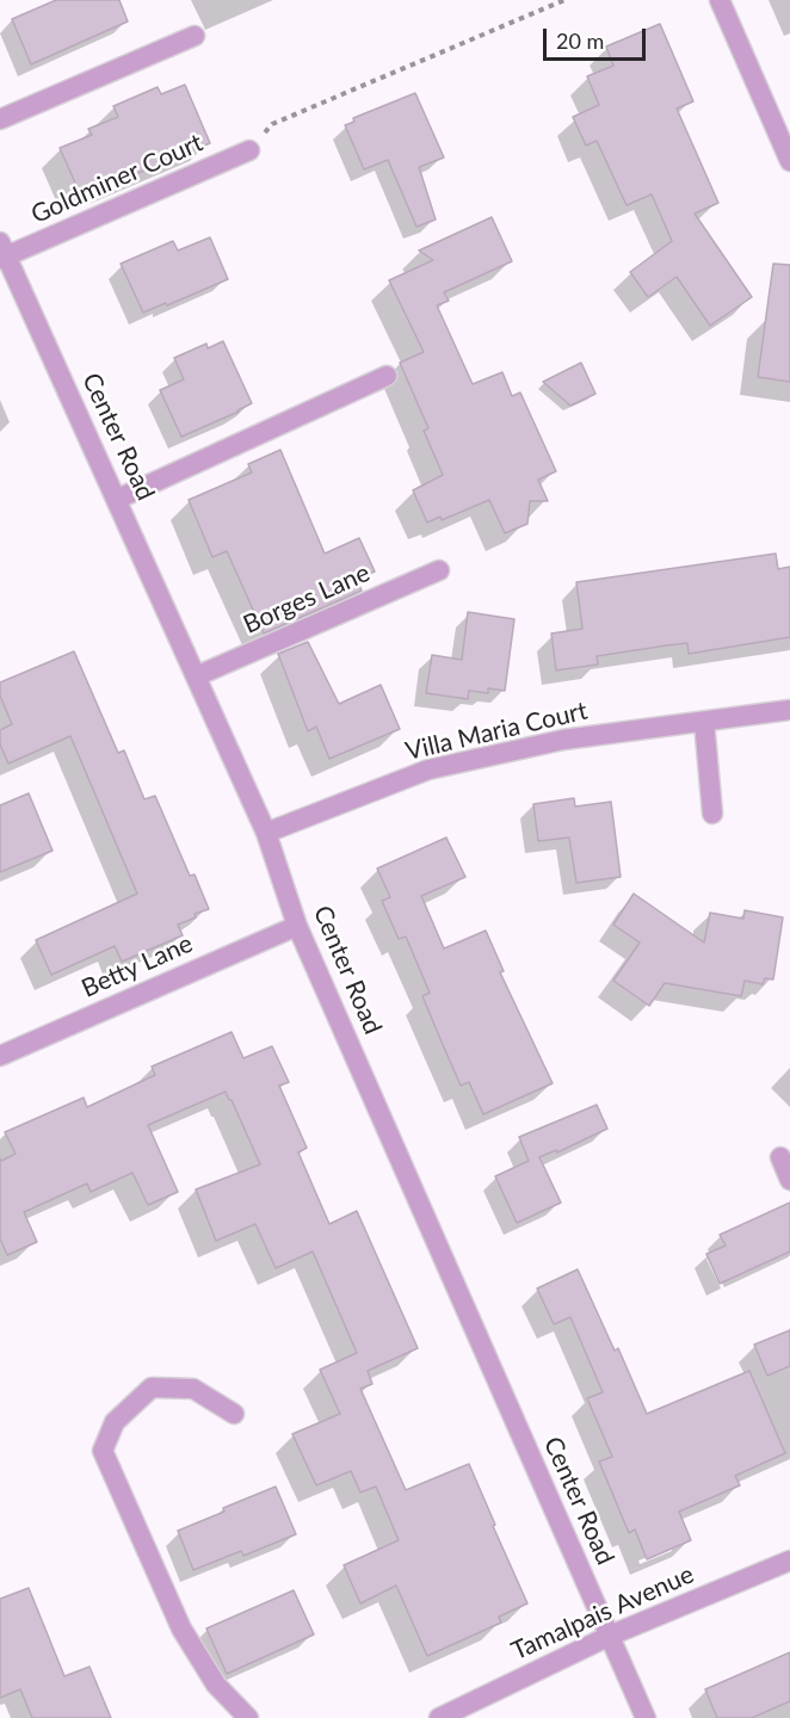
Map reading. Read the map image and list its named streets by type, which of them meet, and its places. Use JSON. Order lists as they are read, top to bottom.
{
  "streets": {
    "street": [
      "Goldminer Court",
      "Center Road",
      "Borges Lane",
      "Villa Maria Court",
      "Betty Lane",
      "Tamalpais Avenue"
    ]
  },
  "crossings": [
    ["Goldminer Court", "Center Road"],
    ["Center Road", "Borges Lane"],
    ["Center Road", "Villa Maria Court"],
    ["Center Road", "Betty Lane"],
    ["Center Road", "Tamalpais Avenue"]
  ],
  "scale_bar": "20 m"
}
